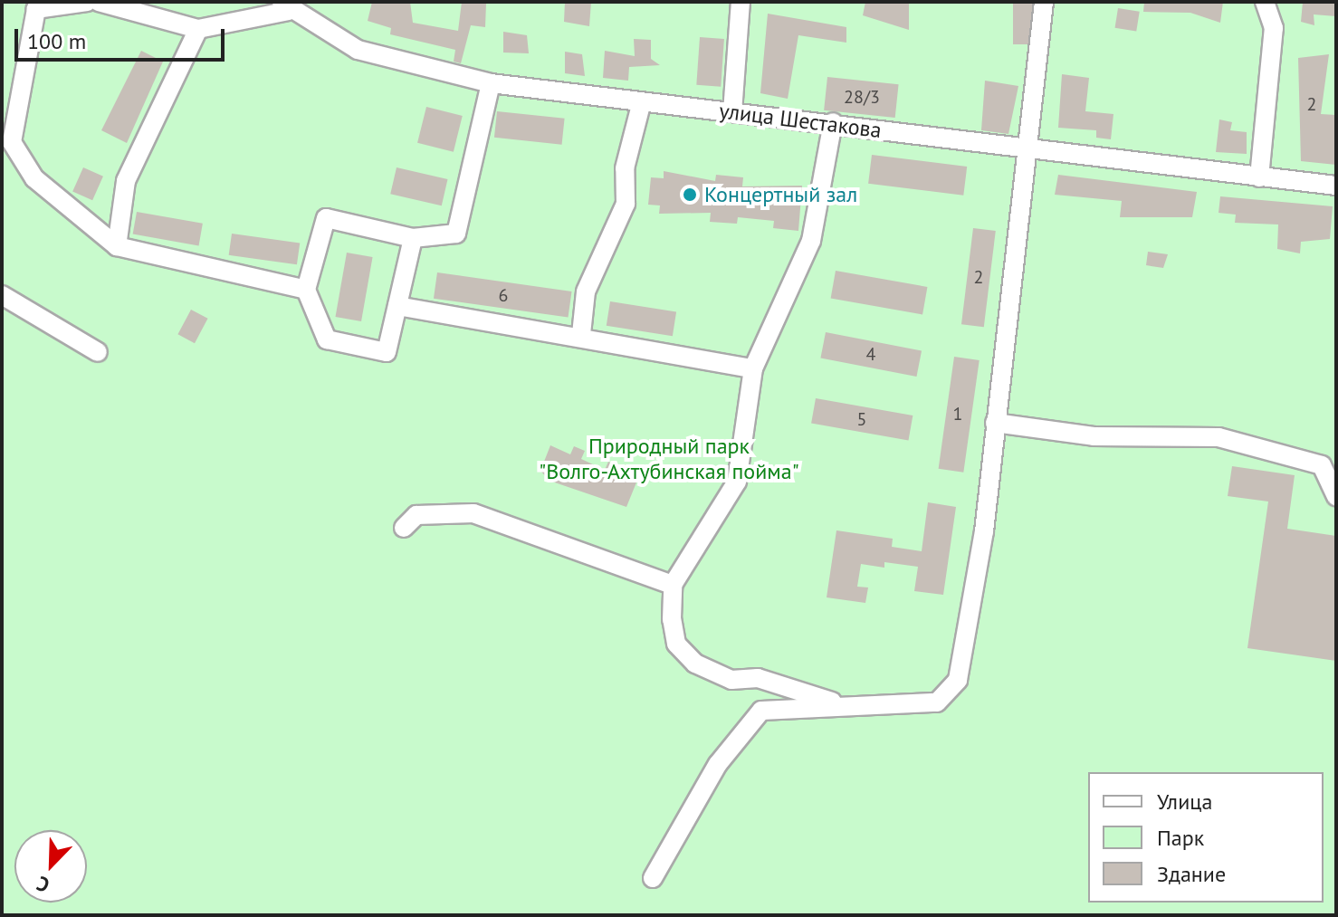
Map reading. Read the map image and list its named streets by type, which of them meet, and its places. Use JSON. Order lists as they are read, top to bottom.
{
  "streets": {
    "street": ["улица Шестакова"]
  },
  "parks": ["Природный парк \"Волго-Ахтубинская пойма\""],
  "places": ["Концертный зал"],
  "house_numbers": [
    "28/3",
    "2",
    "2",
    "6",
    "4",
    "1",
    "5"
  ],
  "legend": ["Улица", "Парк", "Здание"],
  "scale_bar": "100 m",
  "north": "bottom left"
}
